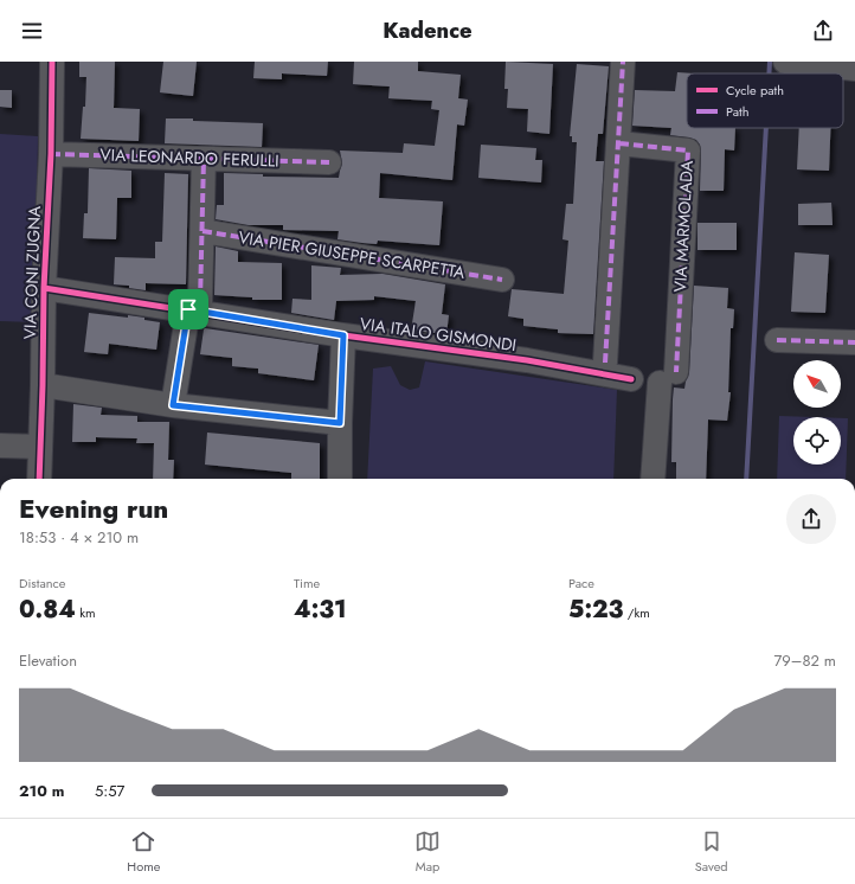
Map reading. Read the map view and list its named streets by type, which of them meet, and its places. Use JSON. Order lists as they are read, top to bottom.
{
  "streets": {
    "street": [
      "VIA LEONARDO FERULLI",
      "VIA MARMOLADA",
      "VIA PIER GIUSEPPE SCARPETTA",
      "VIA CONI ZUGNA",
      "VIA ITALO GISMONDI"
    ]
  },
  "crossings": [
    ["VIA LEONARDO FERULLI", "VIA CONI ZUGNA"],
    ["VIA CONI ZUGNA", "VIA ITALO GISMONDI"]
  ],
  "legend": ["Cycle path", "Path"],
  "north": "top left",
  "page": {
    "header": "Kadence",
    "heading": ["Evening run", "18:53 · 4 × 210 m"],
    "stats": [
      ["Distance", "0.84 km"],
      ["Time", "4:31"],
      ["Pace", "5:23 /km"]
    ],
    "chart": ["Elevation", "79–82 m"],
    "list": [
      {
        "name": "210 m",
        "note": "5:57"
      }
    ],
    "tabs": ["Home", "Map", "Saved"]
  }
}
